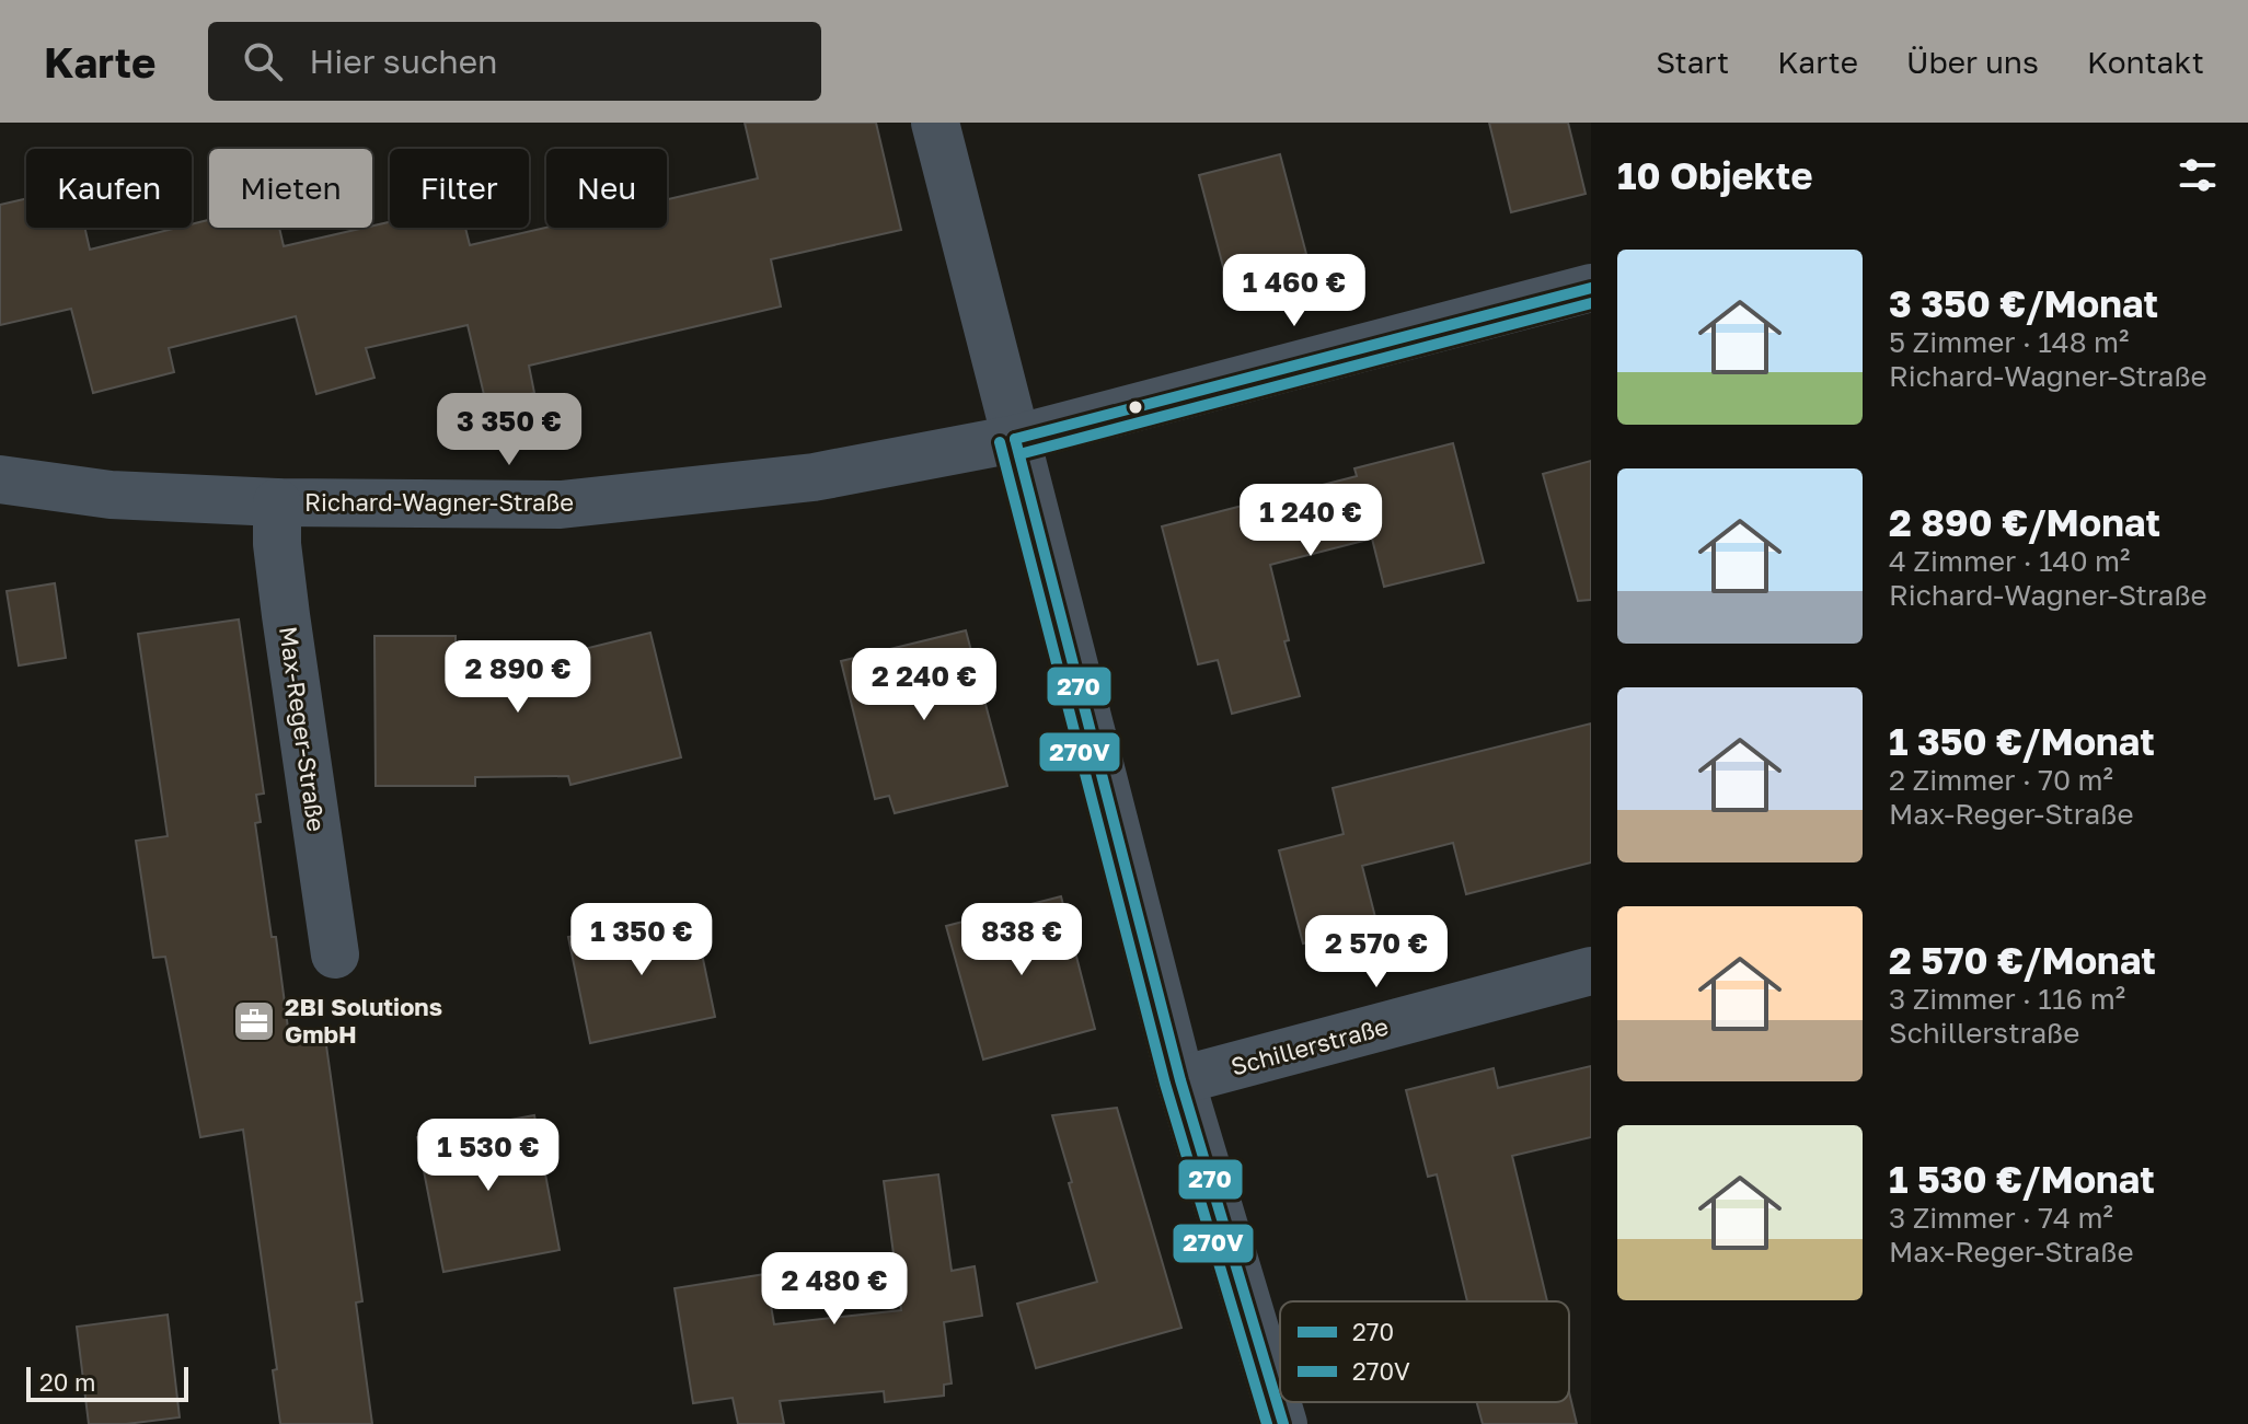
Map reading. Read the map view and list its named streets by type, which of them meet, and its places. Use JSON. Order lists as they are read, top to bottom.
{
  "streets": {
    "street": ["Richard-Wagner-Straße", "Max-Reger-Straße", "Schillerstraße"]
  },
  "crossings": [
    ["Richard-Wagner-Straße", "Max-Reger-Straße"]
  ],
  "places": {
    "office": ["2BI Solutions GmbH"]
  },
  "lines": ["transit line 270", "transit line 270V"],
  "legend": ["270", "270V"],
  "scale_bar": "20 m",
  "page": {
    "header": "Karte",
    "search": "Hier suchen",
    "nav": [
      "Start",
      "Karte",
      "Über uns",
      "Kontakt"
    ],
    "heading": "10 Objekte",
    "chip": [
      "Kaufen",
      "Mieten",
      "Filter",
      "Neu"
    ],
    "list": [
      {
        "name": "3 350 €/Monat",
        "note": "5 Zimmer · 148 m² · Richard-Wagner-Straße"
      },
      {
        "name": "2 890 €/Monat",
        "note": "4 Zimmer · 140 m² · Richard-Wagner-Straße"
      },
      {
        "name": "1 350 €/Monat",
        "note": "2 Zimmer · 70 m² · Max-Reger-Straße"
      },
      {
        "name": "2 570 €/Monat",
        "note": "3 Zimmer · 116 m² · Schillerstraße"
      },
      {
        "name": "1 530 €/Monat",
        "note": "3 Zimmer · 74 m² · Max-Reger-Straße"
      }
    ],
    "price": [
      "1 460 €",
      "3 350 €",
      "1 240 €",
      "2 890 €",
      "2 240 €",
      "1 350 €",
      "838 €",
      "2 570 €",
      "1 530 €",
      "2 480 €"
    ],
    "scale": "20 m"
  }
}
